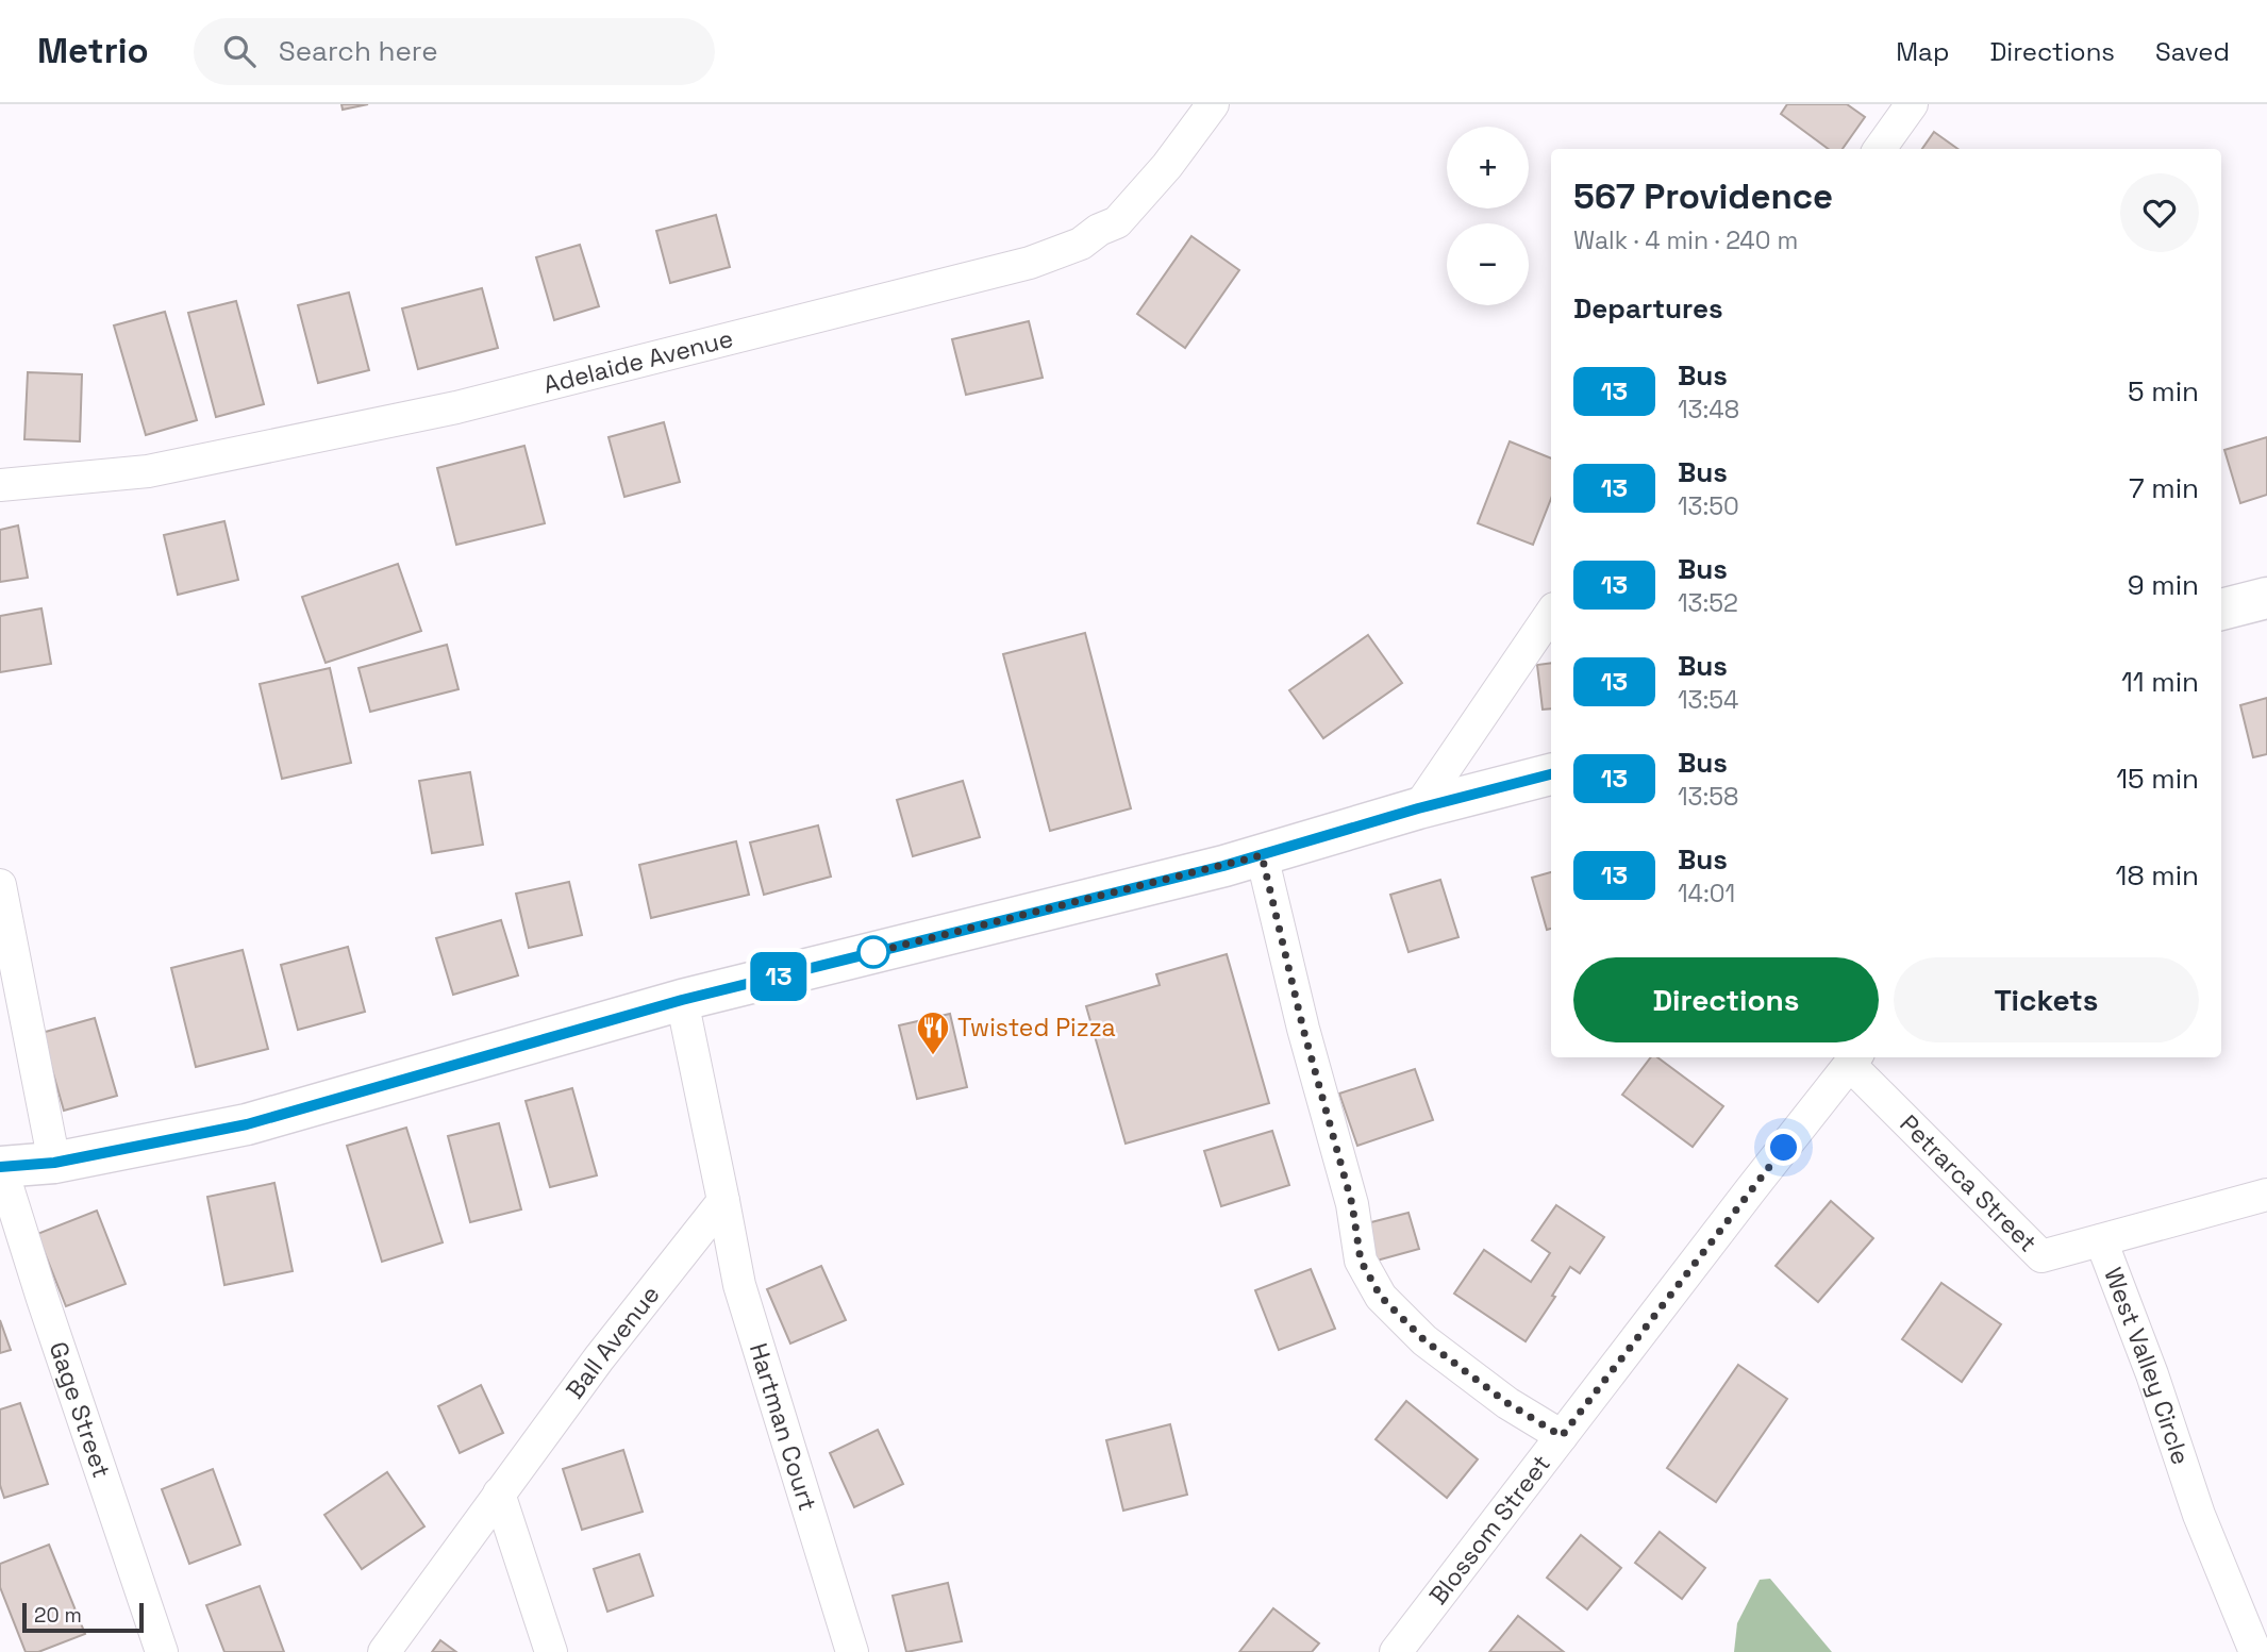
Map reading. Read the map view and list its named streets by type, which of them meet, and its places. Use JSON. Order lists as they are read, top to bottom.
{
  "streets": {
    "street": [
      "Adelaide Avenue",
      "Petrarca Street",
      "Ball Avenue",
      "West Valley Circle",
      "Gage Street",
      "Hartman Court",
      "Blossom Street"
    ]
  },
  "crossings": [
    ["Petrarca Street", "West Valley Circle"],
    ["Petrarca Street", "Blossom Street"],
    ["Ball Avenue", "Hartman Court"]
  ],
  "places": {
    "restaurant": ["Twisted Pizza"]
  },
  "lines": ["bus line 13"],
  "scale_bar": "20 m",
  "page": {
    "header": "Metrio",
    "search": "Search here",
    "nav": ["Map", "Directions", "Saved"],
    "on_map": "13",
    "map_buttons": ["+", "−"],
    "heading": [
      ["567 Providence", "Walk · 4 min · 240 m"],
      "Departures"
    ],
    "list": [
      {
        "mark": "13",
        "name": "Bus",
        "note": "13:48",
        "value": "5 min"
      },
      {
        "mark": "13",
        "name": "Bus",
        "note": "13:50",
        "value": "7 min"
      },
      {
        "mark": "13",
        "name": "Bus",
        "note": "13:52",
        "value": "9 min"
      },
      {
        "mark": "13",
        "name": "Bus",
        "note": "13:54",
        "value": "11 min"
      },
      {
        "mark": "13",
        "name": "Bus",
        "note": "13:58",
        "value": "15 min"
      },
      {
        "mark": "13",
        "name": "Bus",
        "note": "14:01",
        "value": "18 min"
      }
    ],
    "buttons": ["Directions", "Tickets"],
    "scale": "20 m"
  }
}
